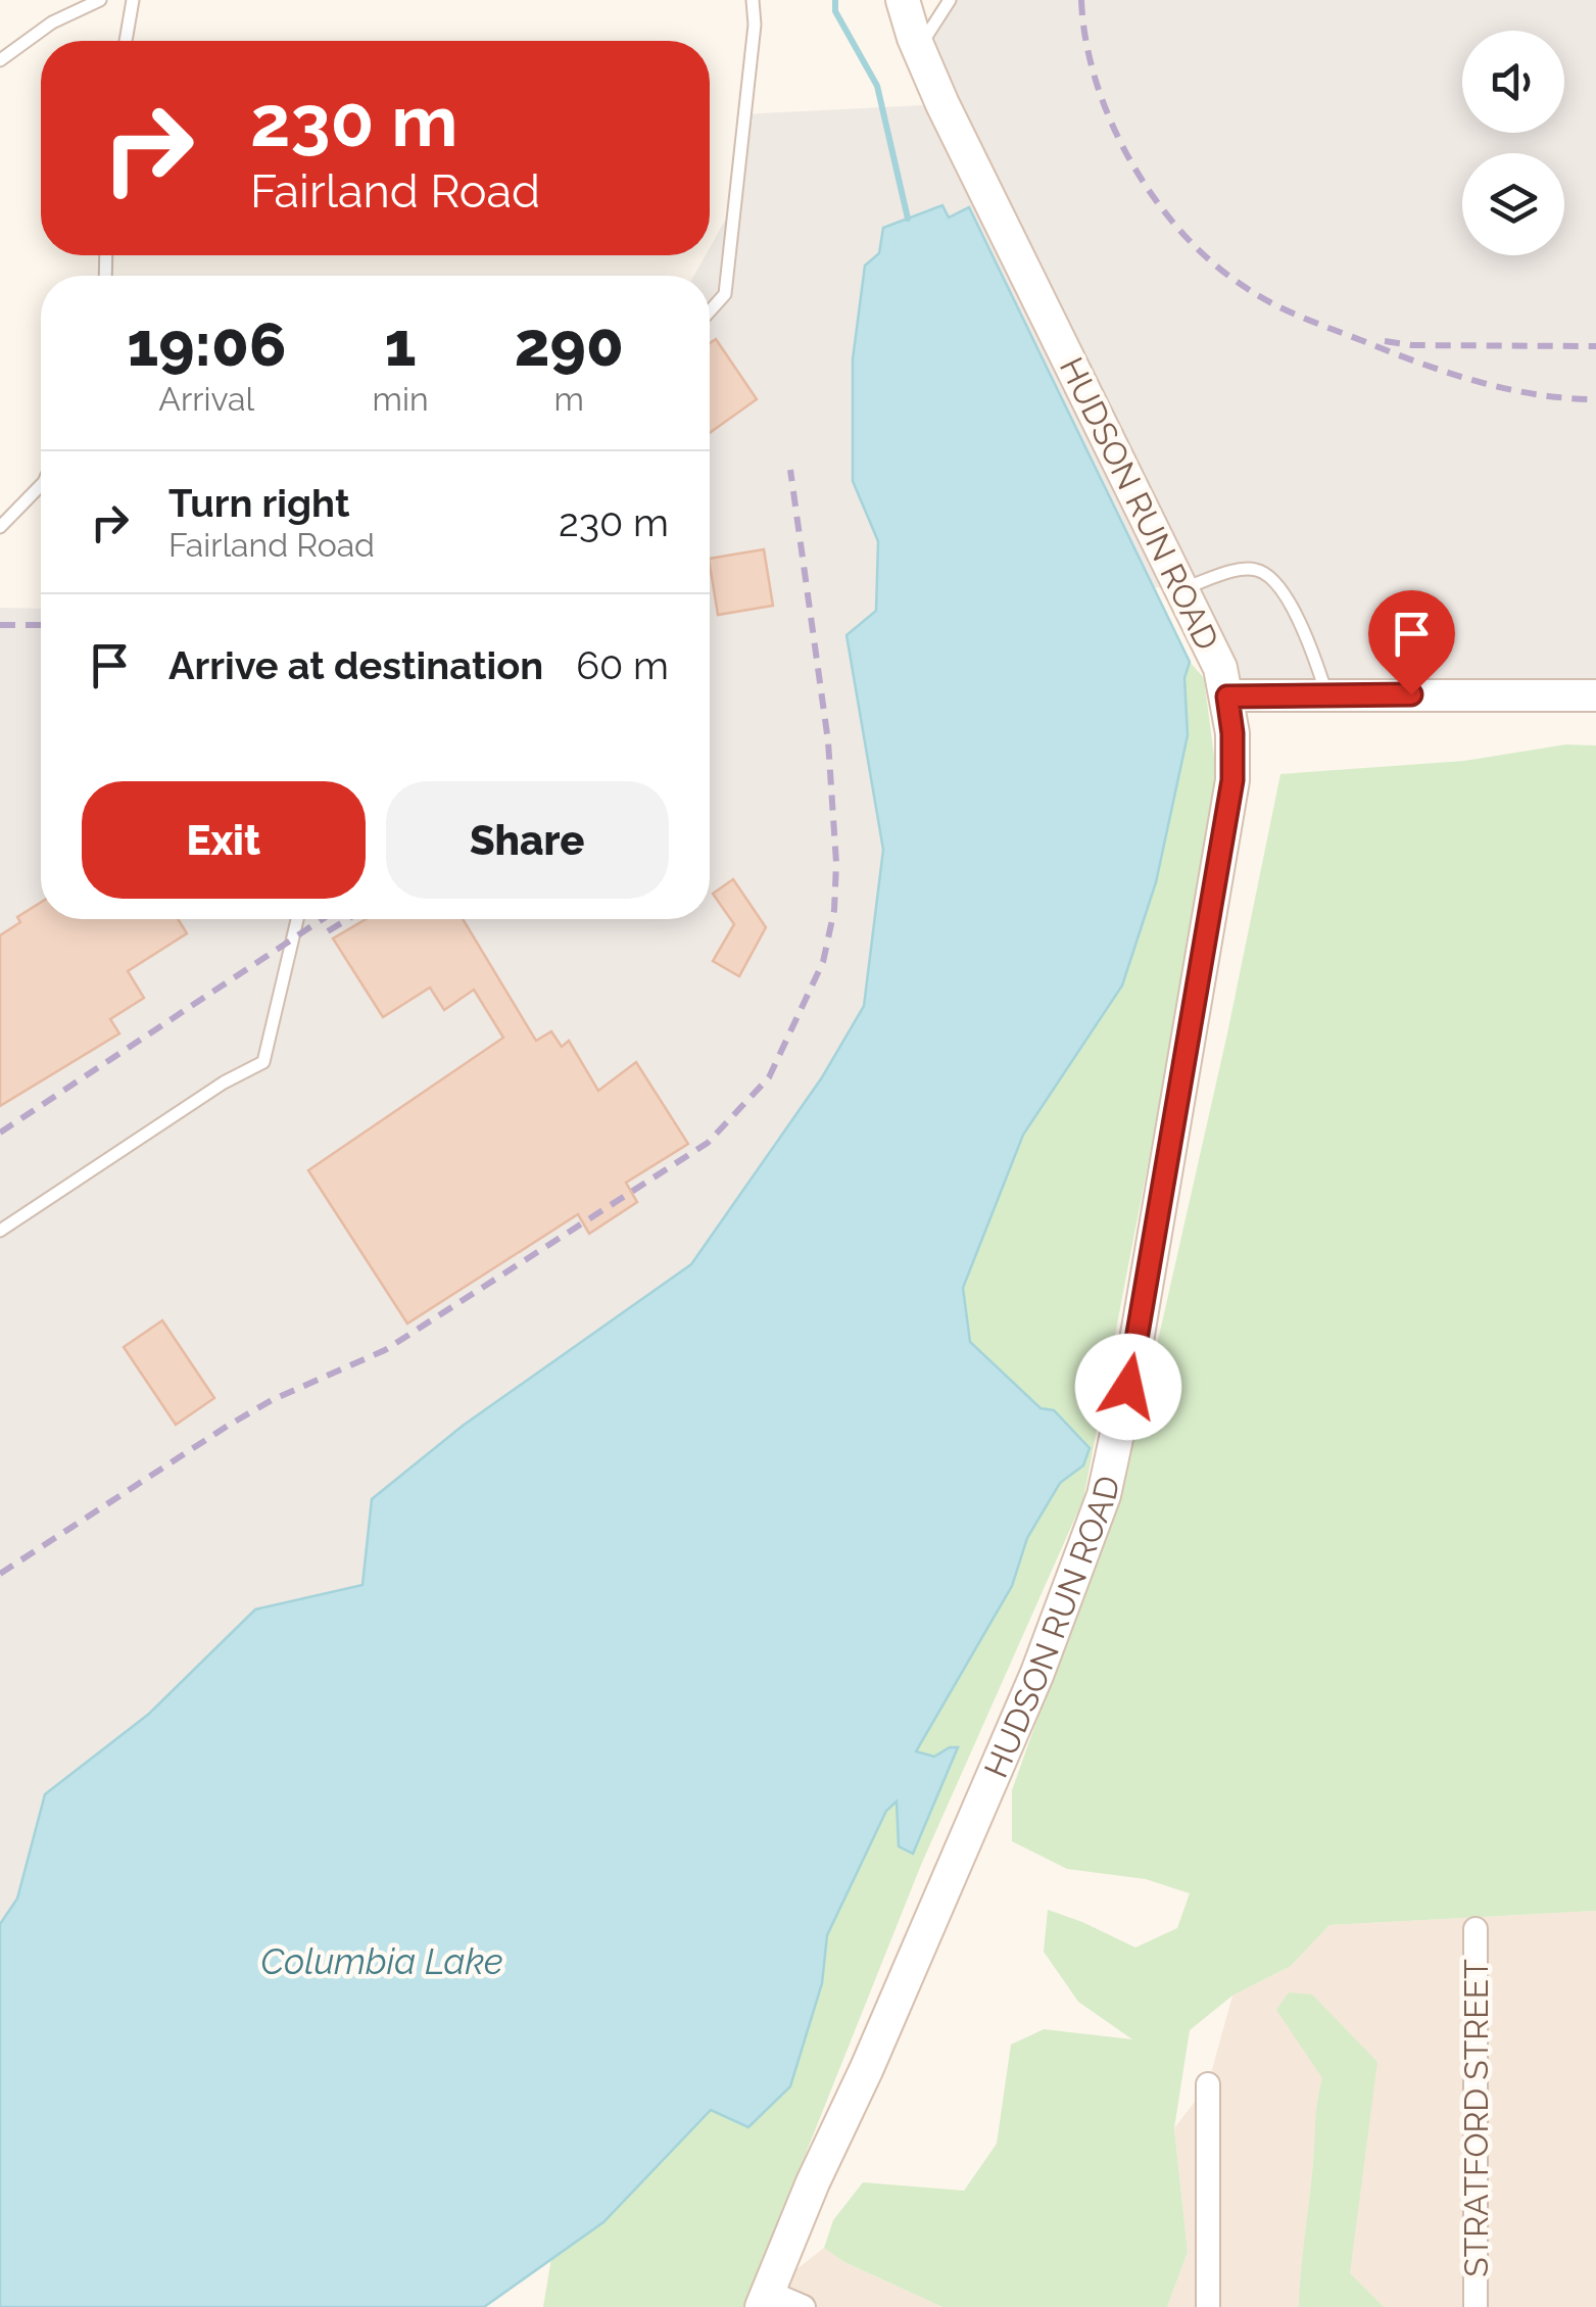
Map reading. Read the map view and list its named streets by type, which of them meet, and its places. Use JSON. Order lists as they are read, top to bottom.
{
  "streets": {
    "main road": ["HUDSON RUN ROAD"],
    "street": ["STRATFORD STREET"]
  },
  "water": ["Columbia Lake"],
  "page": {
    "turn": ["230 m", "Fairland Road"],
    "eta": [
      "19:06",
      "Arrival",
      "1",
      "min",
      "290",
      "m"
    ],
    "list": [
      {
        "name": "Turn right",
        "note": "Fairland Road",
        "value": "230 m"
      },
      {
        "name": "Arrive at destination",
        "value": "60 m"
      }
    ],
    "buttons": ["Exit", "Share"]
  }
}
